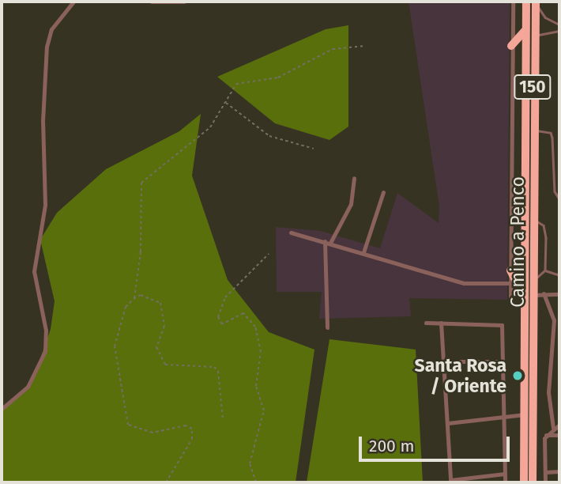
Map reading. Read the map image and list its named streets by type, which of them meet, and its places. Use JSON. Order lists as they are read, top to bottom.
{
  "streets": {
    "highway": ["150", "Camino a Penco"]
  },
  "places": ["Santa Rosa / Oriente"],
  "scale_bar": "200 m"
}
